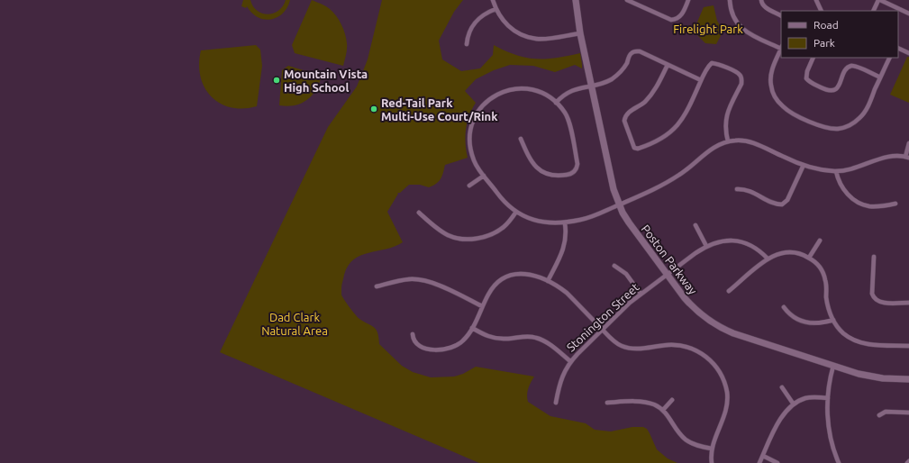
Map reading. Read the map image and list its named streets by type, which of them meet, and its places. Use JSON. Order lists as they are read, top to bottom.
{
  "streets": {
    "street": ["Poston Parkway", "Stonington Street"]
  },
  "crossings": [
    ["Poston Parkway", "Stonington Street"]
  ],
  "parks": ["Firelight Park", "Dad Clark Natural Area"],
  "places": ["Mountain Vista High School", "Red-Tail Park Multi-Use Court/Rink"],
  "legend": ["Road", "Park"]
}
